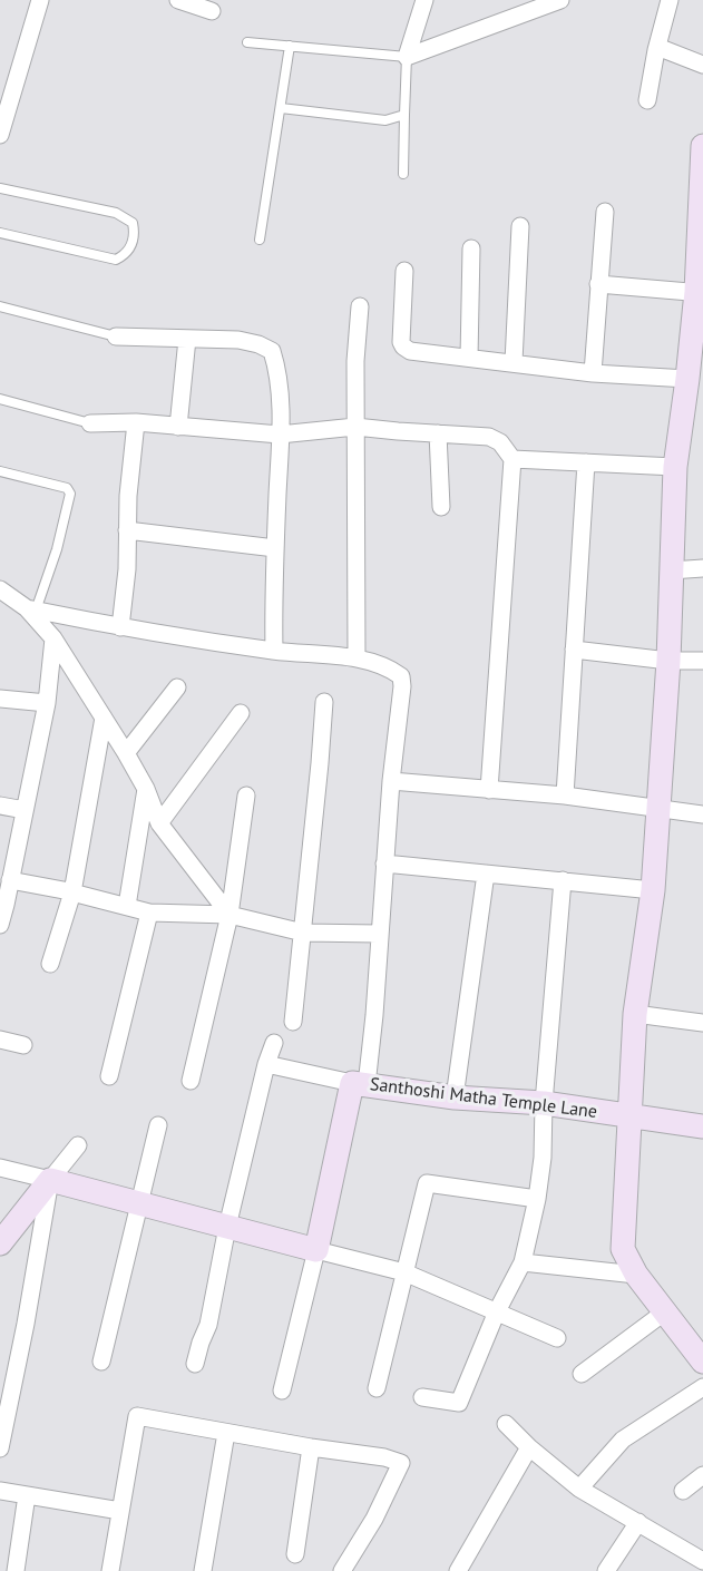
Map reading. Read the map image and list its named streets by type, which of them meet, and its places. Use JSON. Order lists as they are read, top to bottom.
{
  "streets": {
    "street": ["Santhoshi Matha Temple Lane"]
  }
}
